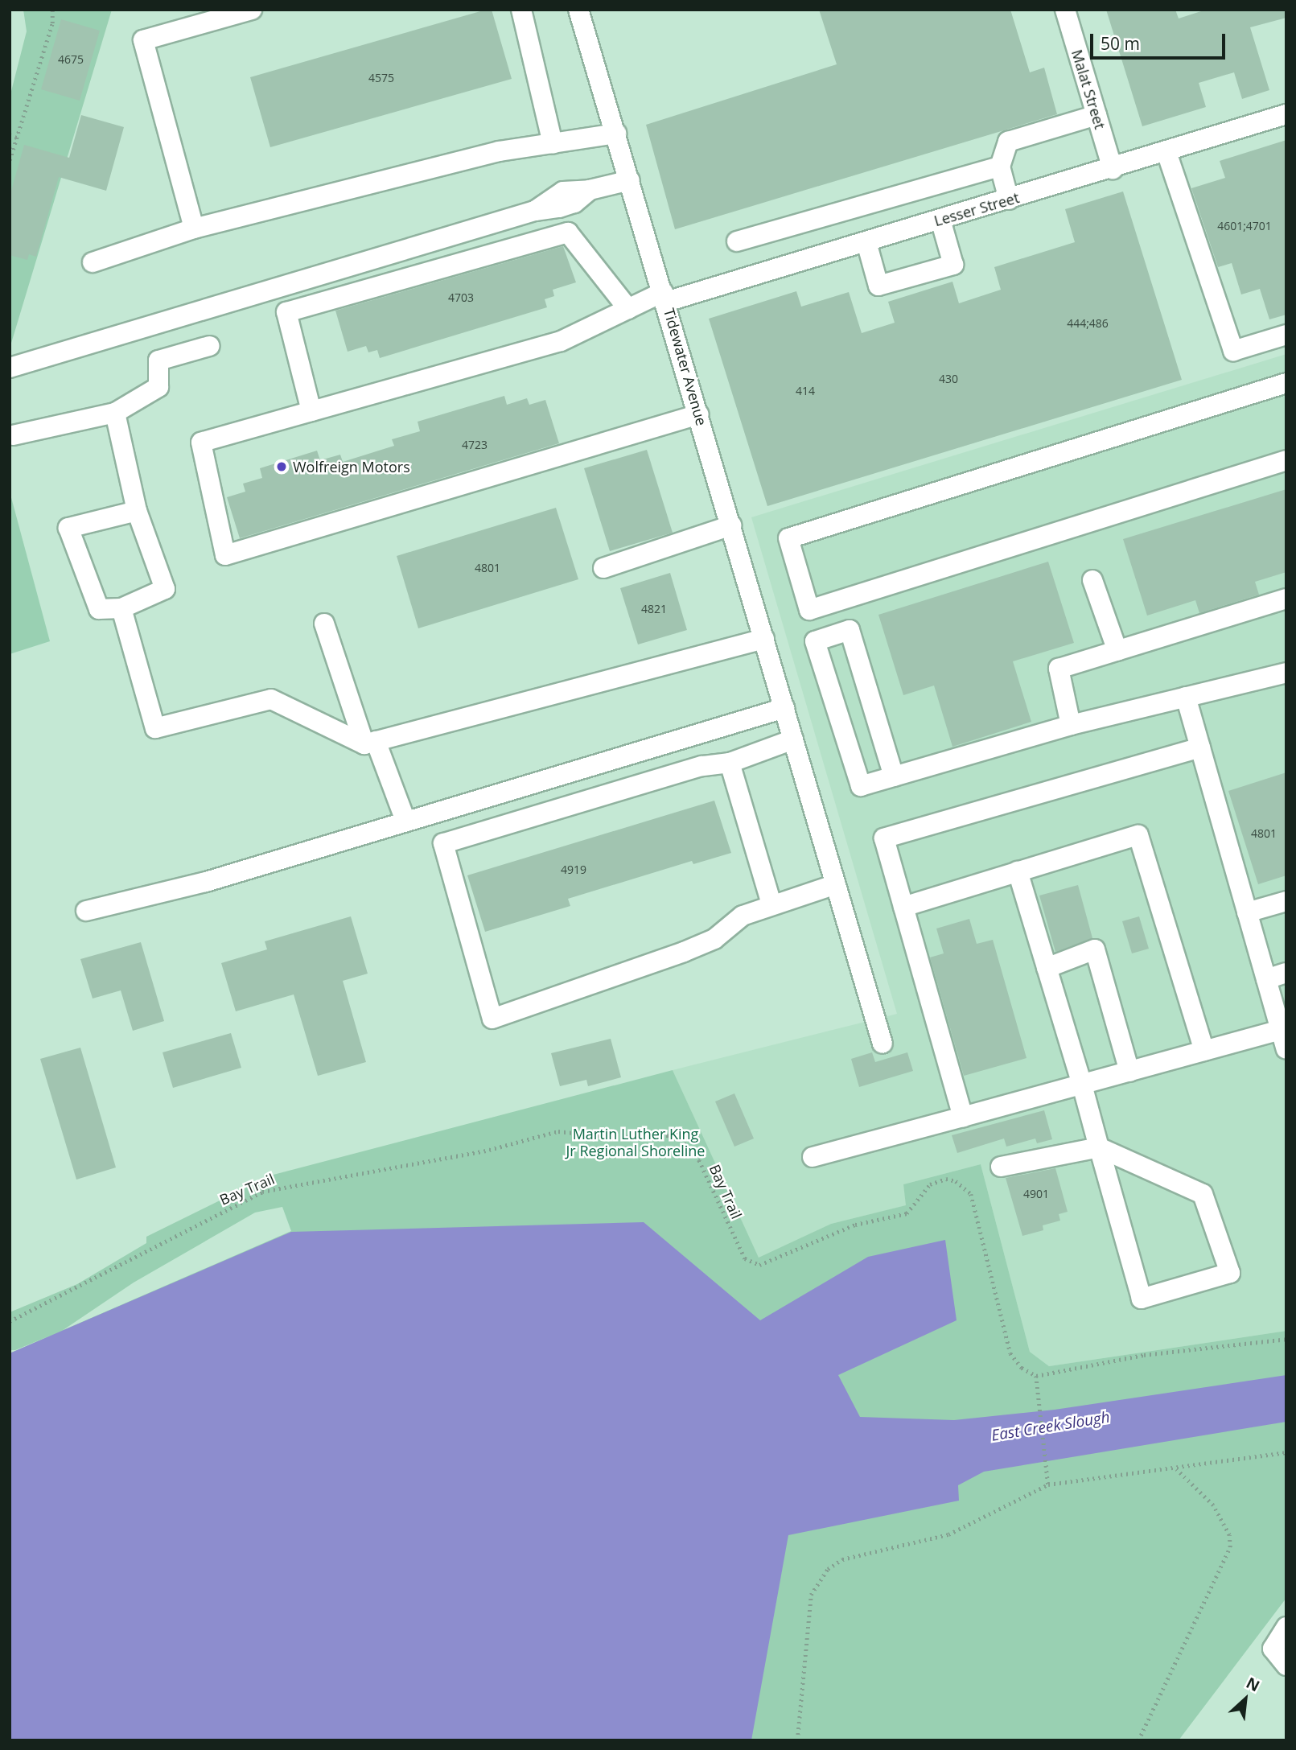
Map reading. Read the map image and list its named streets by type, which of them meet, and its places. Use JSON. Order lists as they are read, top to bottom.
{
  "streets": {
    "street": ["Malat Street", "Lesser Street", "Tidewater Avenue"],
    "path": ["Bay Trail"]
  },
  "crossings": [
    ["Malat Street", "Lesser Street"],
    ["Lesser Street", "Tidewater Avenue"]
  ],
  "water": ["East Creek Slough"],
  "parks": ["Martin Luther King Jr Regional Shoreline"],
  "places": ["Wolfreign Motors"],
  "house_numbers": [
    "4675",
    "4575",
    "4601;4701",
    "4703",
    "444;486",
    "430",
    "414",
    "4723",
    "4801",
    "4821",
    "4801",
    "4919",
    "4901"
  ],
  "scale_bar": "50 m",
  "north": "top right"
}
